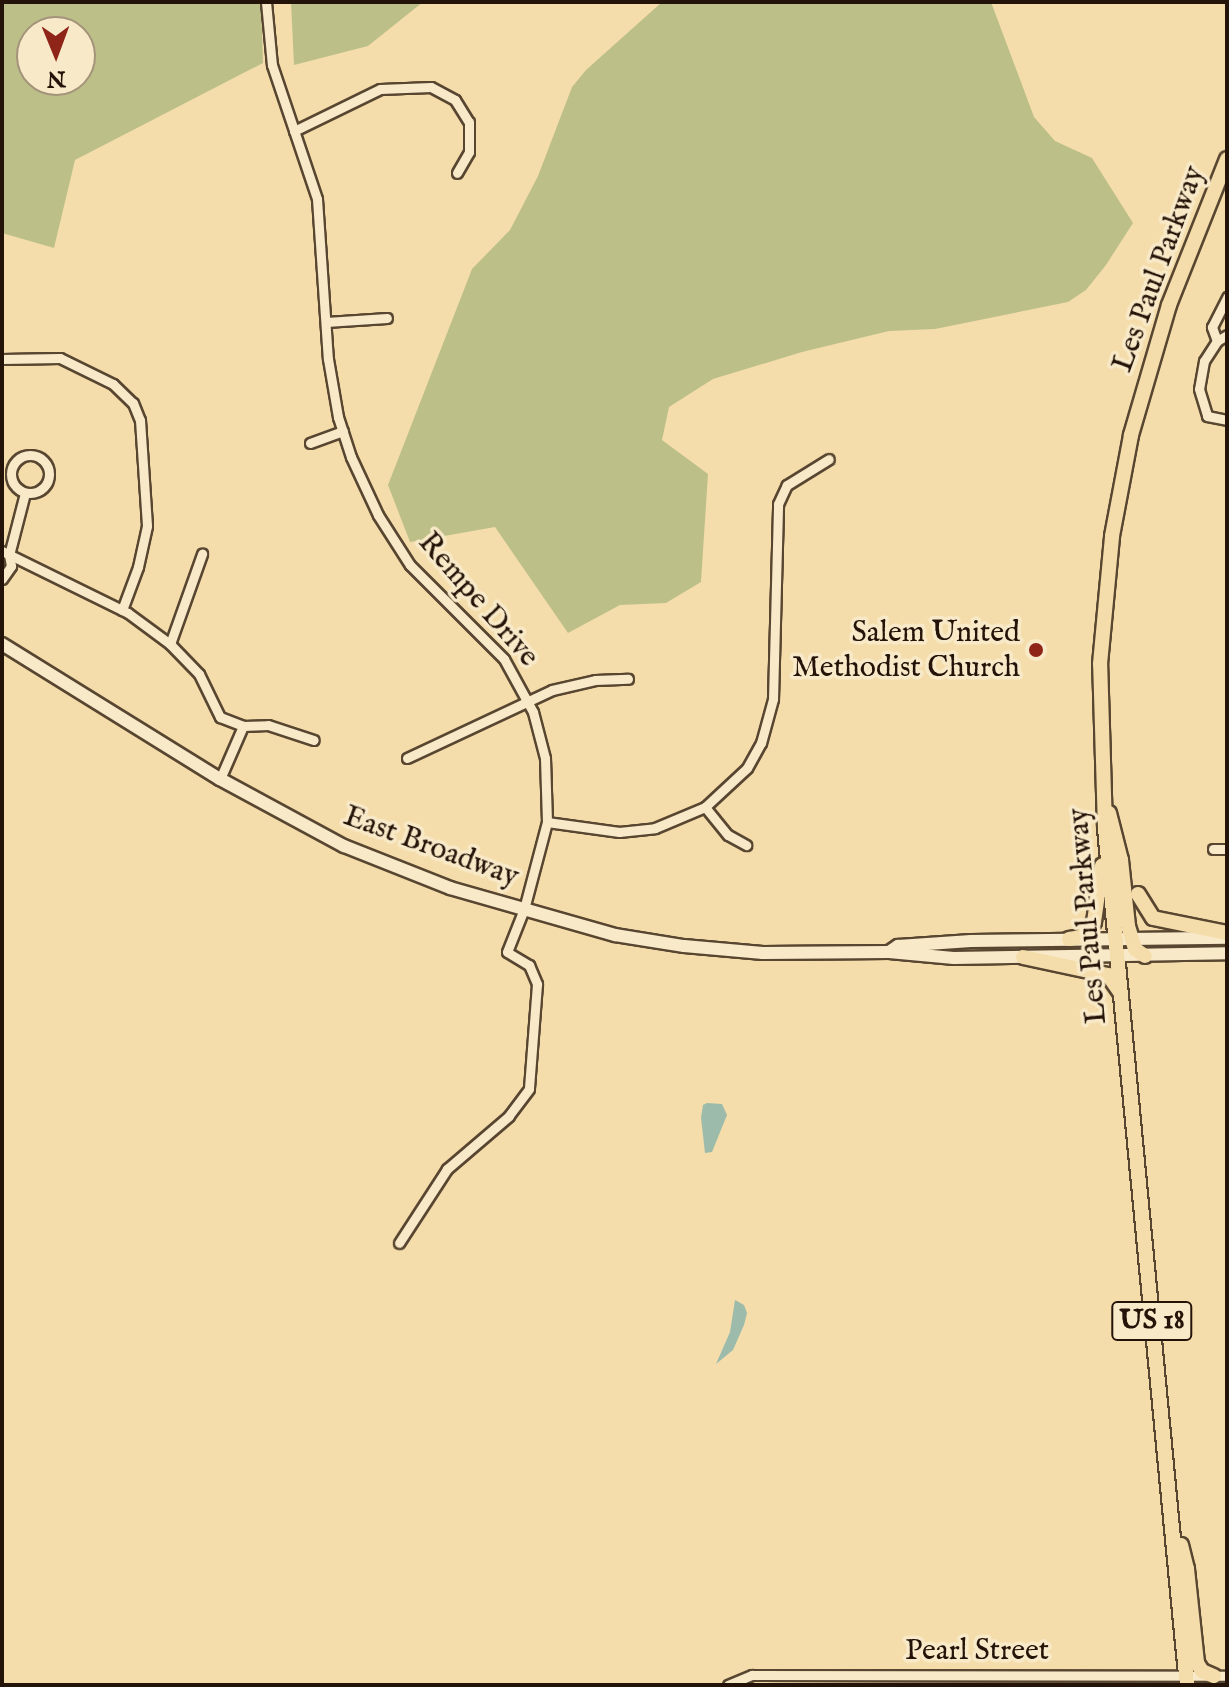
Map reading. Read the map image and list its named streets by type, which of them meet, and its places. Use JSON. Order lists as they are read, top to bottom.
{
  "streets": {
    "main road": ["Les Paul Parkway", "East Broadway", "US 18"],
    "street": ["Rempe Drive", "Pearl Street"]
  },
  "crossings": [
    ["Les Paul Parkway", "East Broadway"],
    ["Les Paul Parkway", "Pearl Street"],
    ["Rempe Drive", "East Broadway"]
  ],
  "places": ["Salem United Methodist Church"],
  "north": "bottom"
}
